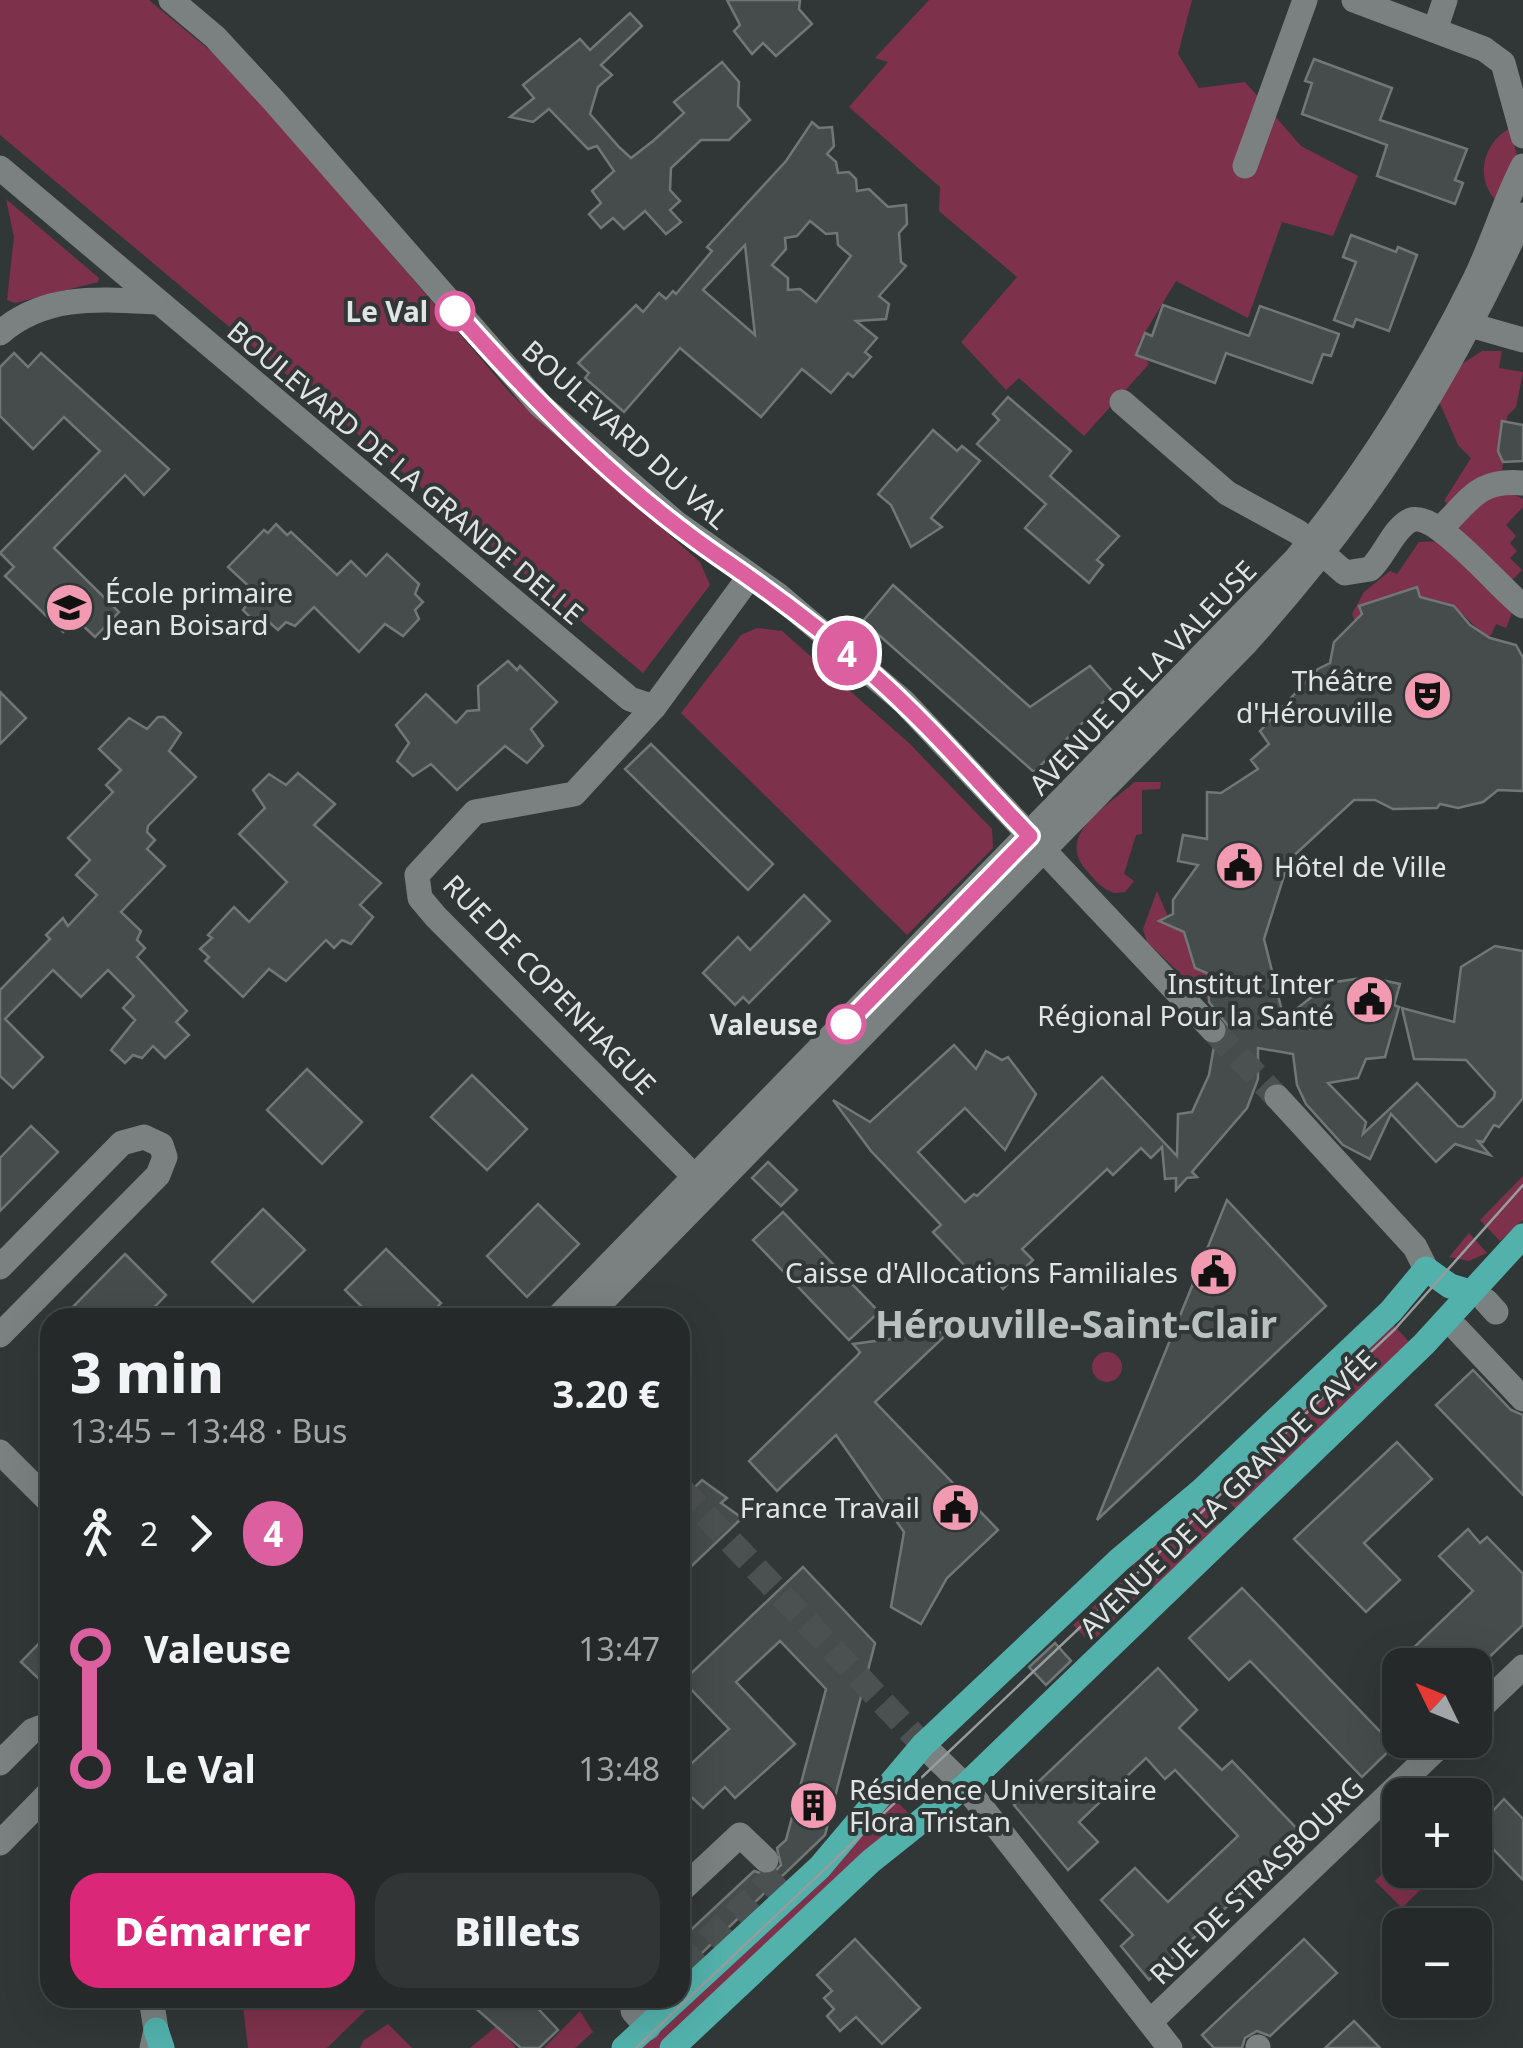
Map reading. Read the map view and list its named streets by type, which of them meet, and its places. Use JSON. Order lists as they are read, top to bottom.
{
  "streets": {
    "main road": ["AVENUE DE LA GRANDE CAVÉE"],
    "street": [
      "BOULEVARD DU VAL",
      "BOULEVARD DE LA GRANDE DELLE",
      "AVENUE DE LA VALEUSE",
      "RUE DE COPENHAGUE",
      "RUE DE STRASBOURG"
    ]
  },
  "crossings": [
    ["BOULEVARD DU VAL", "AVENUE DE LA VALEUSE"],
    ["BOULEVARD DE LA GRANDE DELLE", "RUE DE COPENHAGUE"],
    ["AVENUE DE LA VALEUSE", "RUE DE COPENHAGUE"]
  ],
  "districts": ["Hérouville-Saint-Clair"],
  "places": {
    "other": ["Le Val", "Valeuse"],
    "school or university": ["École primaire Jean Boisard"],
    "theatre": ["Théâtre d'Hérouville"],
    "public building": [
      "Hôtel de Ville",
      "Institut Inter Régional Pour la Santé",
      "Caisse d'Allocations Familiales",
      "France Travail"
    ],
    "building": ["Résidence Universitaire Flora Tristan"]
  },
  "lines": ["bus line 4"],
  "north": "top left",
  "page": {
    "on_map": "4",
    "heading": ["3 min", "13:45 – 13:48 · Bus", "3.20 €"],
    "legs": ["2", "4"],
    "list": [
      {
        "name": "Valeuse",
        "value": "13:47"
      },
      {
        "name": "Le Val",
        "value": "13:48"
      }
    ],
    "map_buttons": ["+", "−"],
    "buttons": ["Démarrer", "Billets"]
  }
}
